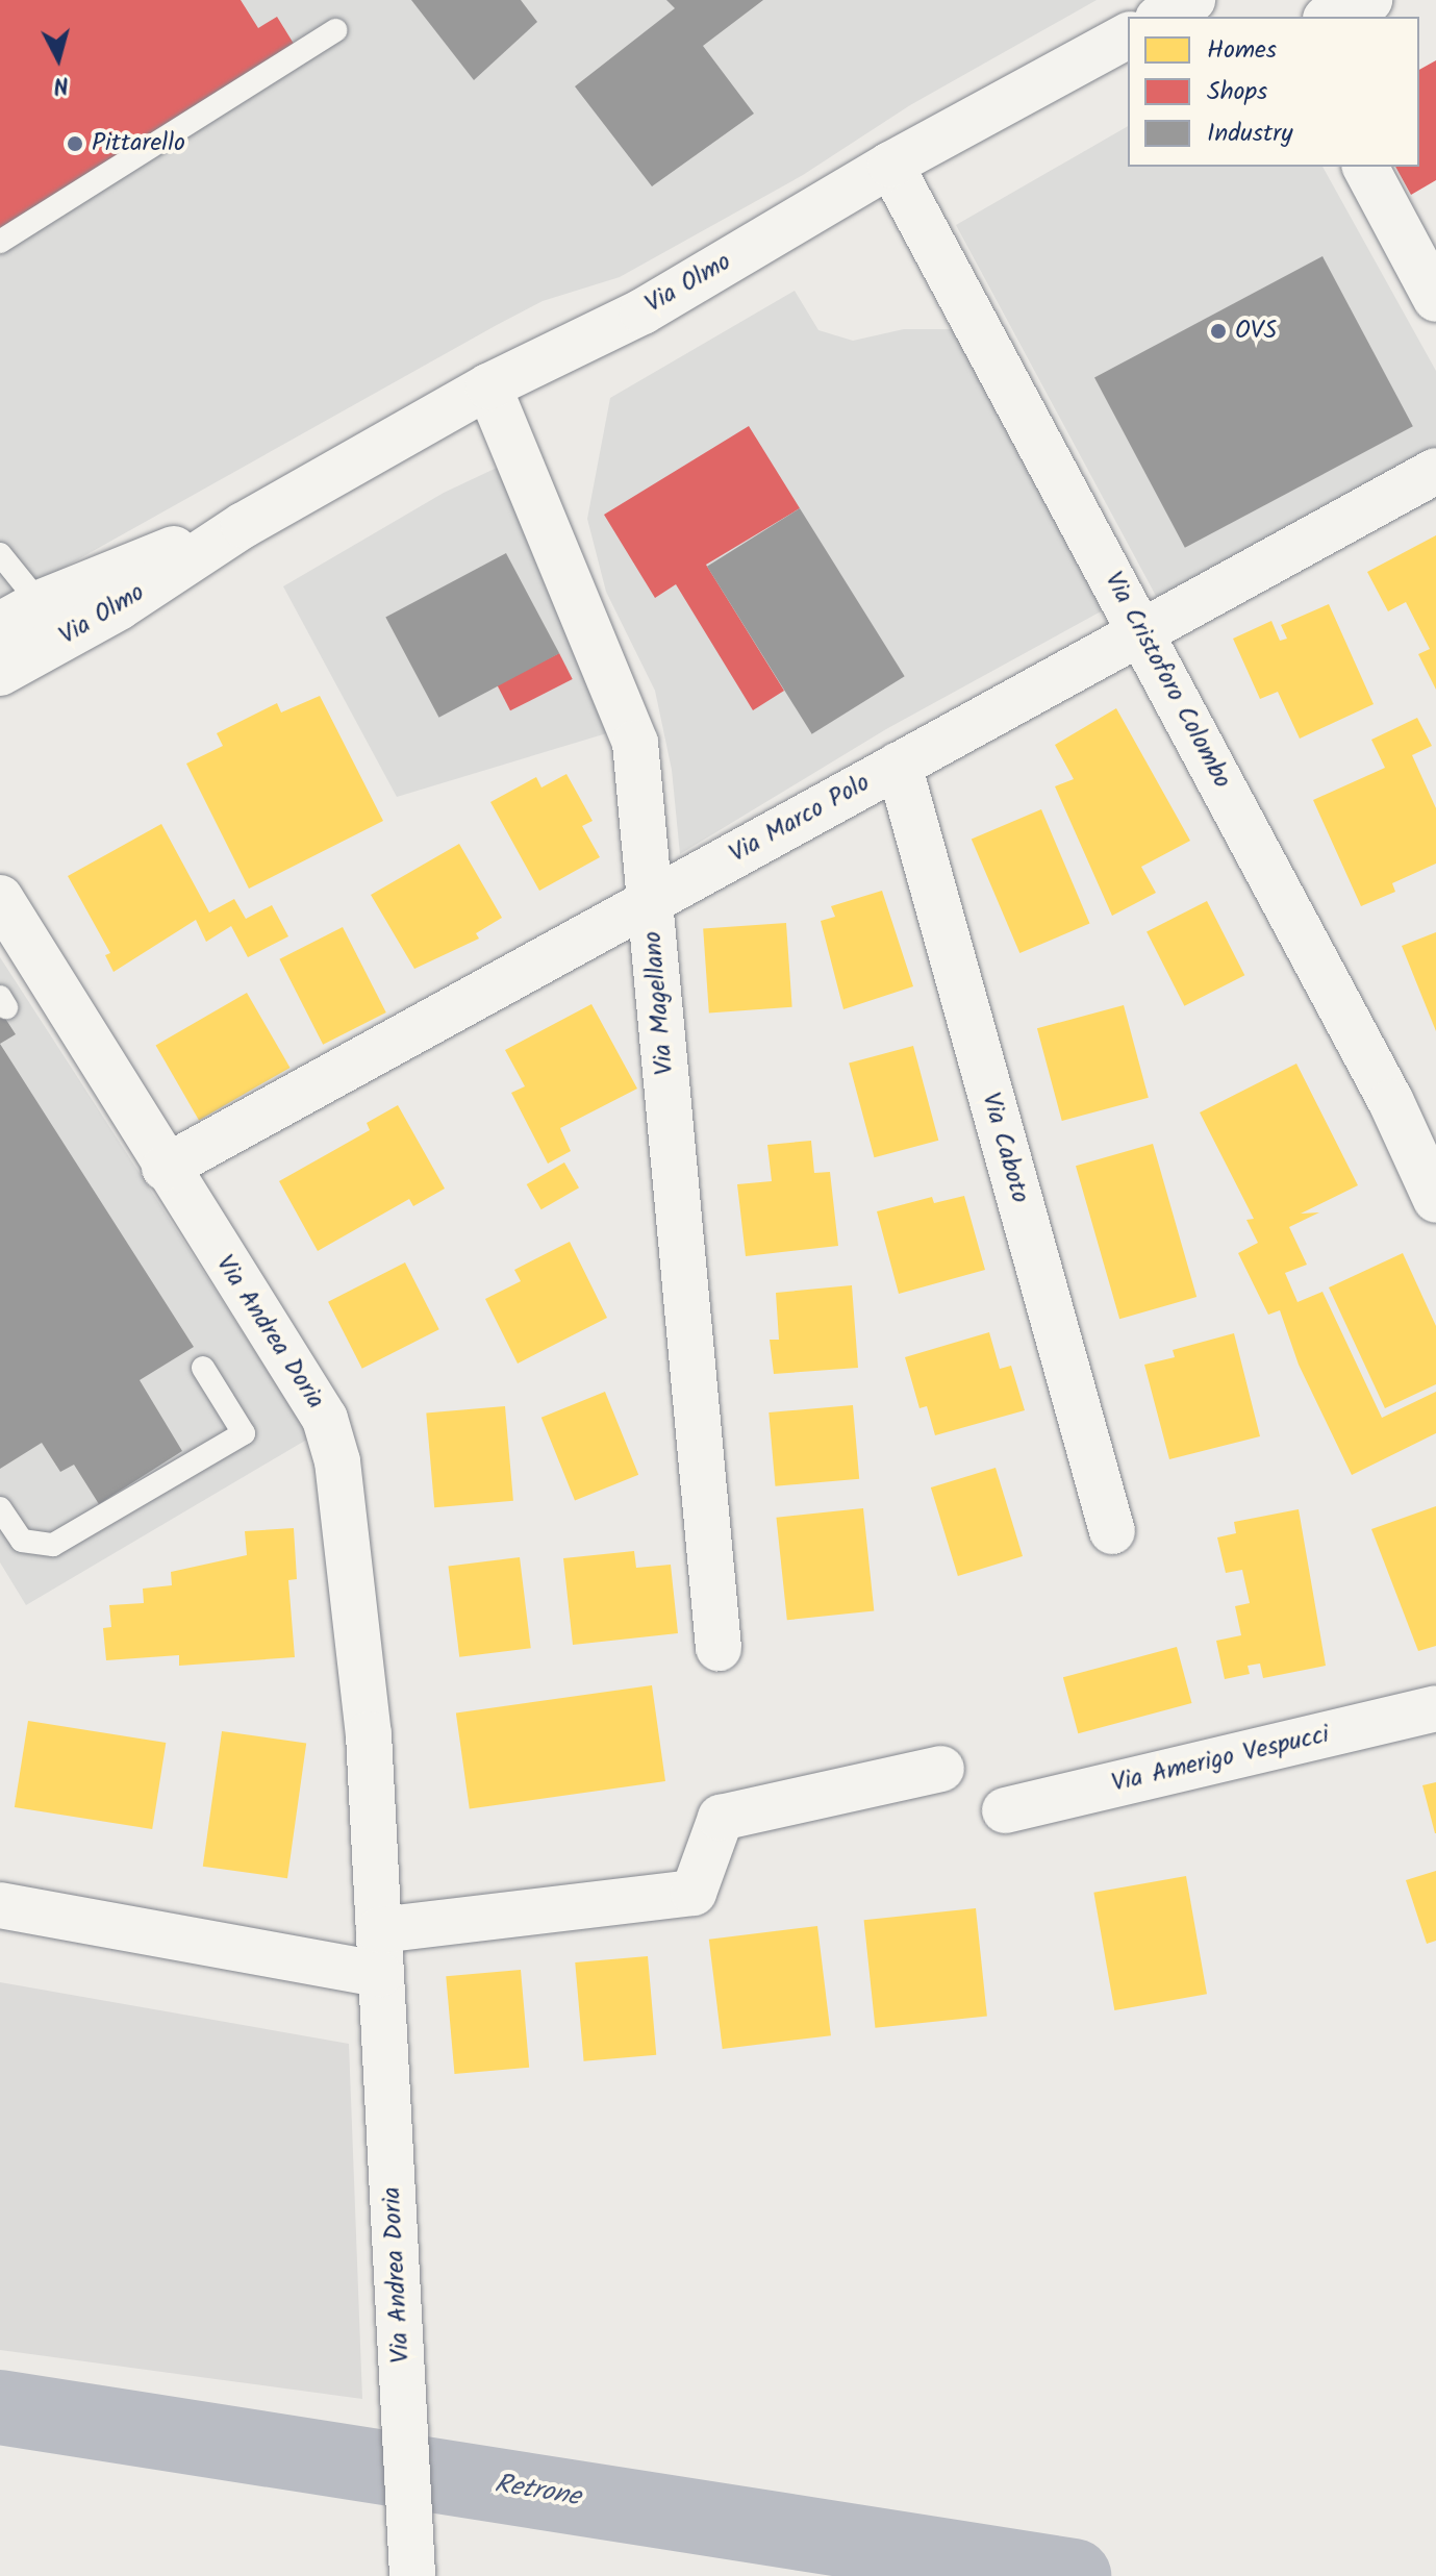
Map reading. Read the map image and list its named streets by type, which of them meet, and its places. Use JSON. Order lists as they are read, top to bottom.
{
  "streets": {
    "street": [
      "Via Olmo",
      "Via Cristoforo Colombo",
      "Via Marco Polo",
      "Via Magellano",
      "Via Caboto",
      "Via Andrea Doria",
      "Via Amerigo Vespucci"
    ]
  },
  "crossings": [
    ["Via Olmo", "Via Cristoforo Colombo"],
    ["Via Olmo", "Via Magellano"],
    ["Via Cristoforo Colombo", "Via Marco Polo"],
    ["Via Marco Polo", "Via Magellano"],
    ["Via Marco Polo", "Via Caboto"],
    ["Via Marco Polo", "Via Andrea Doria"]
  ],
  "water": ["Retrone"],
  "places": ["Pittarello", "OVS"],
  "legend": ["Homes", "Shops", "Industry"],
  "north": "bottom"
}
